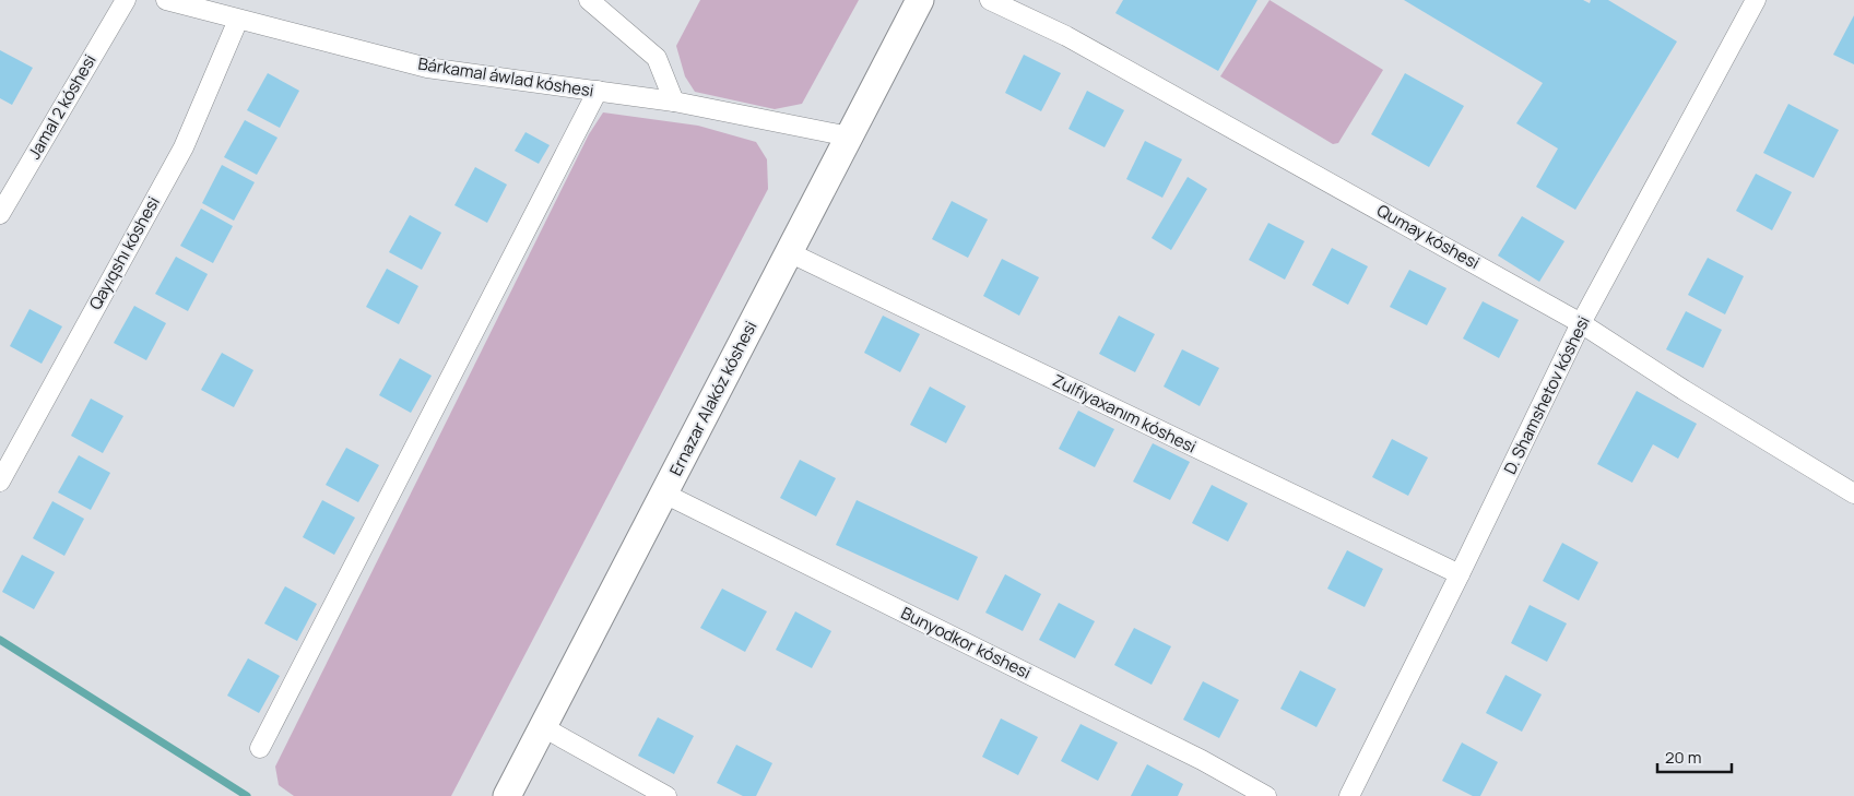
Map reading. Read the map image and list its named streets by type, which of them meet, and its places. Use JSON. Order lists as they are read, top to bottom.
{
  "streets": {
    "main road": ["Ernazar Alakóz kóshesi"],
    "street": [
      "Bárkamal áwlad kóshesi",
      "Jamal 2 kóshesi",
      "Qumay kóshesi",
      "Qayıqshı kóshesi",
      "D. Shamshetov kóshesi",
      "Zulfiyaxanım kóshesi",
      "Bunyodkor kóshesi"
    ]
  },
  "crossings": [
    ["Bárkamal áwlad kóshesi", "Qayıqshı kóshesi"],
    ["Bárkamal áwlad kóshesi", "Ernazar Alakóz kóshesi"],
    ["Qumay kóshesi", "D. Shamshetov kóshesi"],
    ["D. Shamshetov kóshesi", "Zulfiyaxanım kóshesi"],
    ["Ernazar Alakóz kóshesi", "Zulfiyaxanım kóshesi"],
    ["Ernazar Alakóz kóshesi", "Bunyodkor kóshesi"]
  ],
  "scale_bar": "20 m"
}
